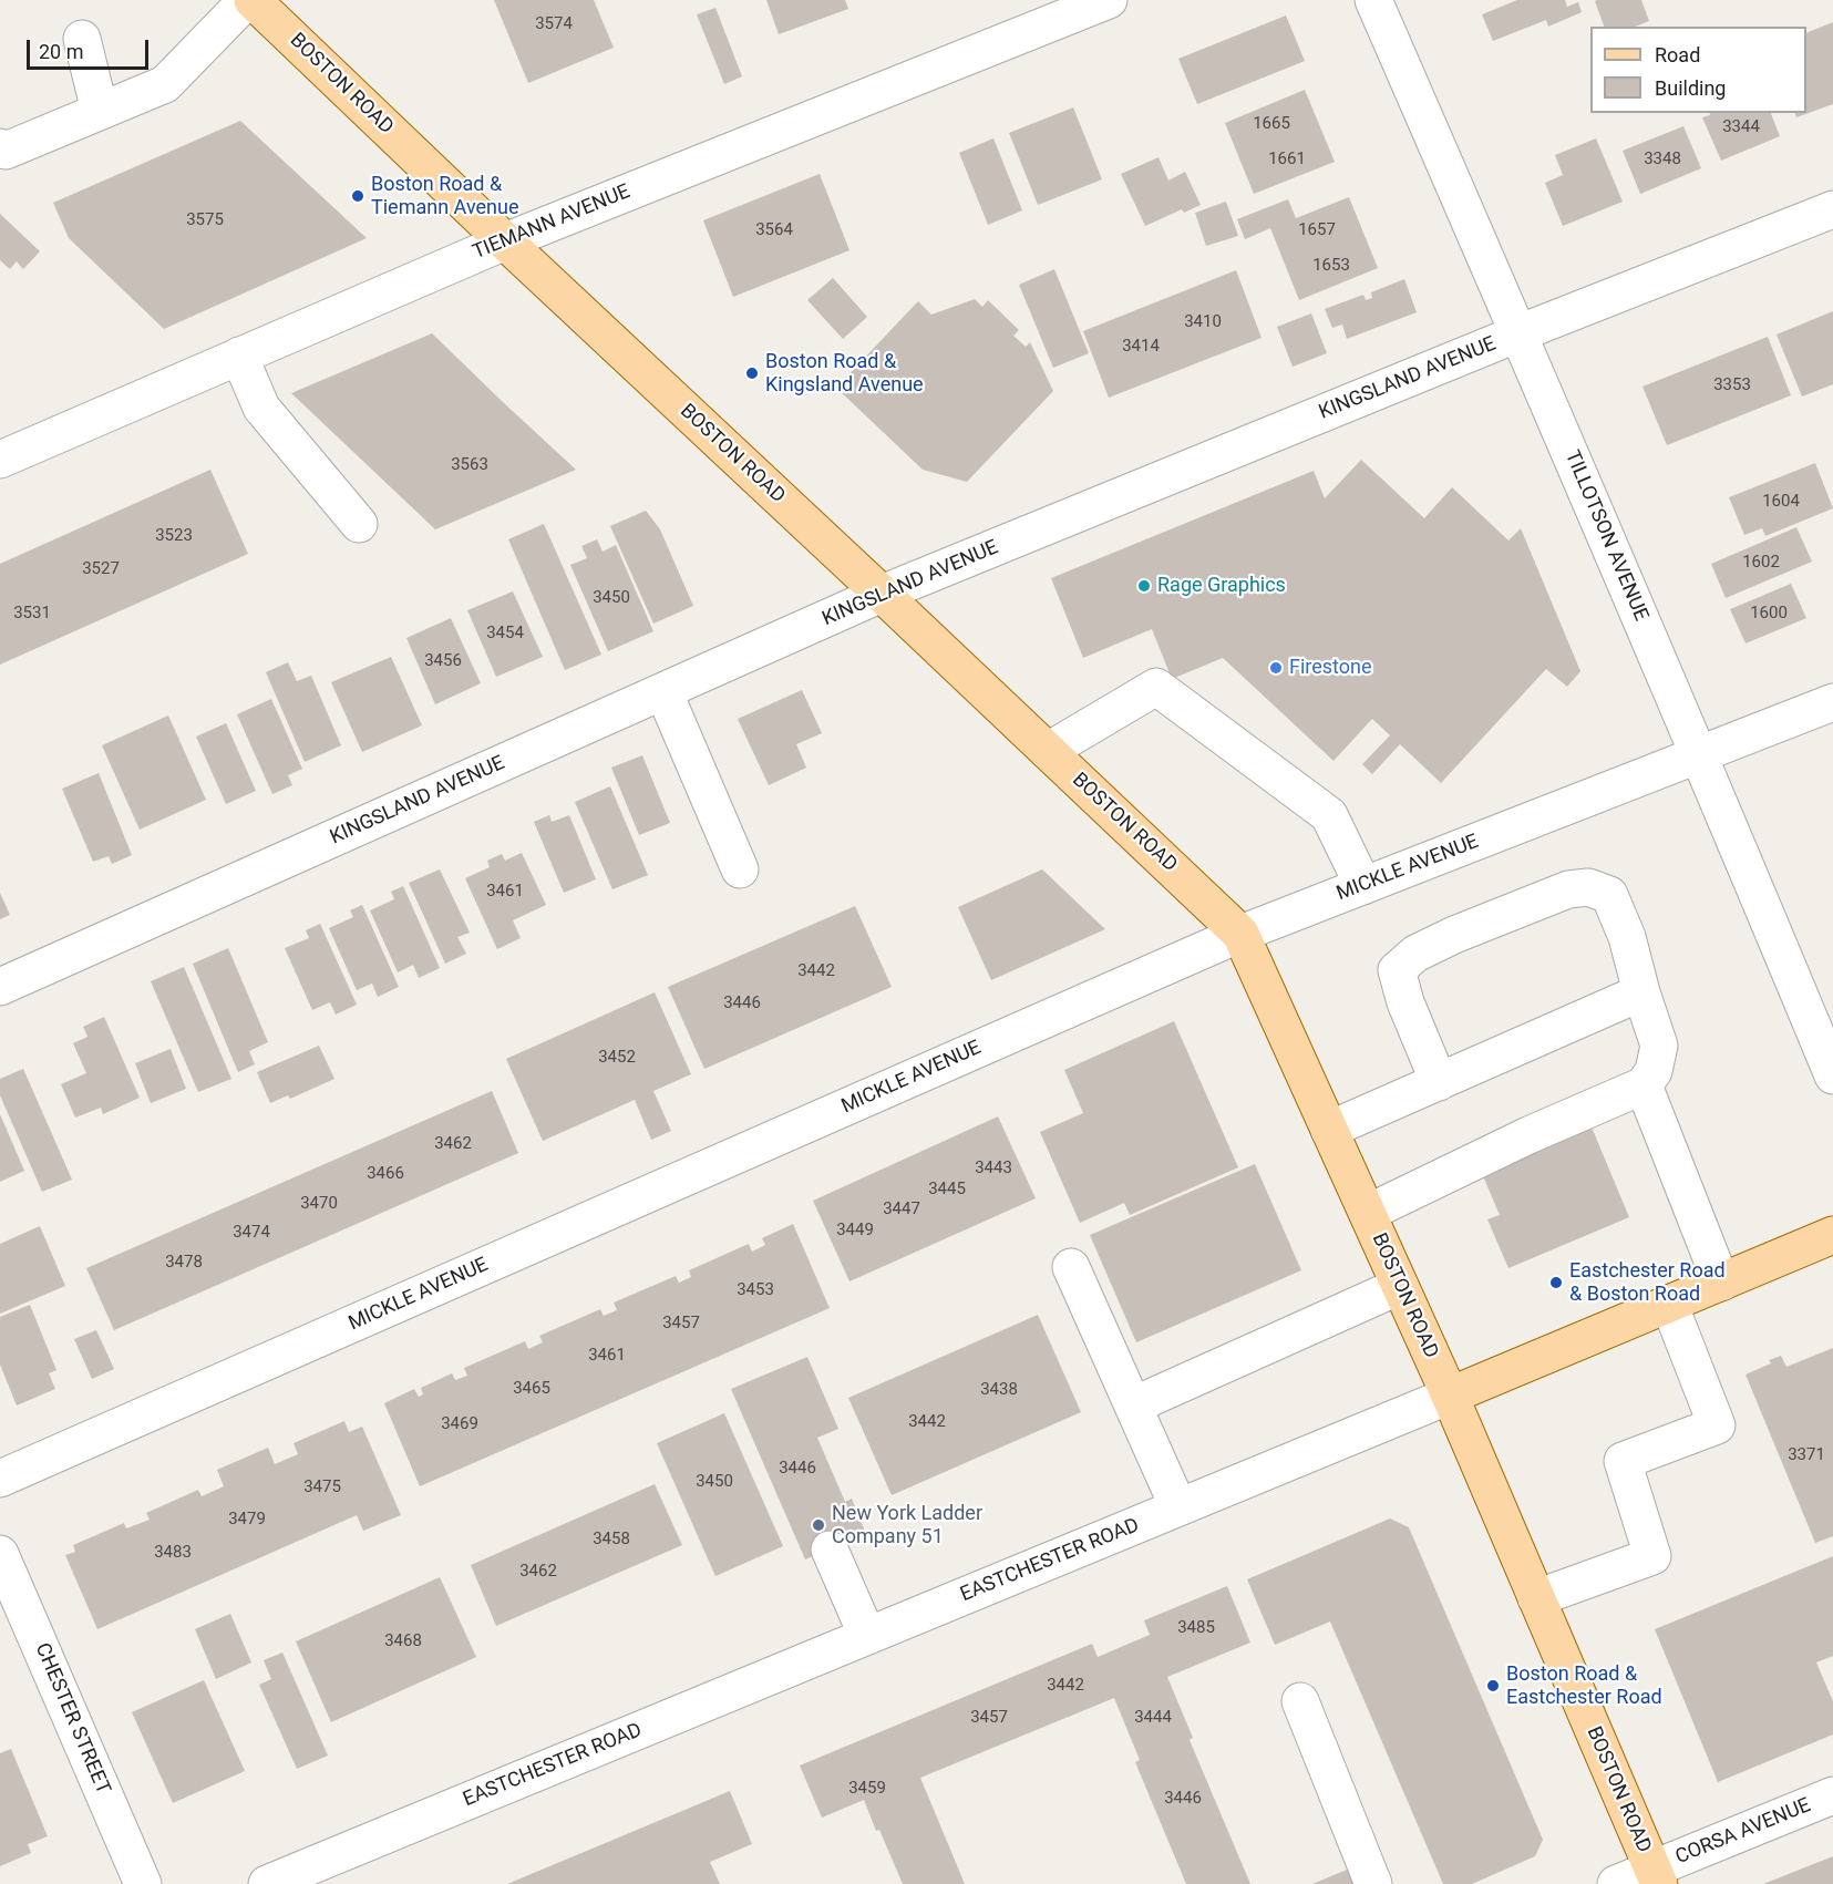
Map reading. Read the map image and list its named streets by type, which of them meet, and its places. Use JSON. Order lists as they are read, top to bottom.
{
  "streets": {
    "main road": ["BOSTON ROAD", "EASTCHESTER ROAD"],
    "street": [
      "TIEMANN AVENUE",
      "KINGSLAND AVENUE",
      "TILLOTSON AVENUE",
      "MICKLE AVENUE",
      "CHESTER STREET",
      "CORSA AVENUE"
    ]
  },
  "crossings": [
    ["BOSTON ROAD", "TIEMANN AVENUE"],
    ["BOSTON ROAD", "KINGSLAND AVENUE"],
    ["BOSTON ROAD", "MICKLE AVENUE"],
    ["BOSTON ROAD", "EASTCHESTER ROAD"],
    ["BOSTON ROAD", "CORSA AVENUE"],
    ["KINGSLAND AVENUE", "TILLOTSON AVENUE"],
    ["TILLOTSON AVENUE", "MICKLE AVENUE"]
  ],
  "places": [
    "Boston Road & Tiemann Avenue",
    "Boston Road & Kingsland Avenue",
    "Rage Graphics",
    "Firestone",
    "Eastchester Road & Boston Road",
    "New York Ladder Company 51",
    "Boston Road & Eastchester Road"
  ],
  "house_numbers": [
    "3574",
    "1665",
    "3344",
    "1661",
    "3348",
    "3575",
    "3564",
    "1657",
    "1653",
    "3410",
    "3414",
    "3353",
    "3563",
    "1604",
    "3523",
    "1602",
    "3527",
    "3450",
    "3531",
    "1600",
    "3454",
    "3456",
    "3461",
    "3442",
    "3446",
    "3452",
    "3462",
    "3443",
    "3466",
    "3445",
    "3470",
    "3447",
    "3449",
    "3474",
    "3478",
    "3453",
    "3457",
    "3461",
    "3465",
    "3438",
    "3442",
    "3469",
    "3371",
    "3446",
    "3450",
    "3475",
    "3479",
    "3458",
    "3483",
    "3462",
    "3485",
    "3468",
    "3442",
    "3457",
    "3444",
    "3459",
    "3446"
  ],
  "legend": ["Road", "Building"],
  "scale_bar": "20 m"
}
